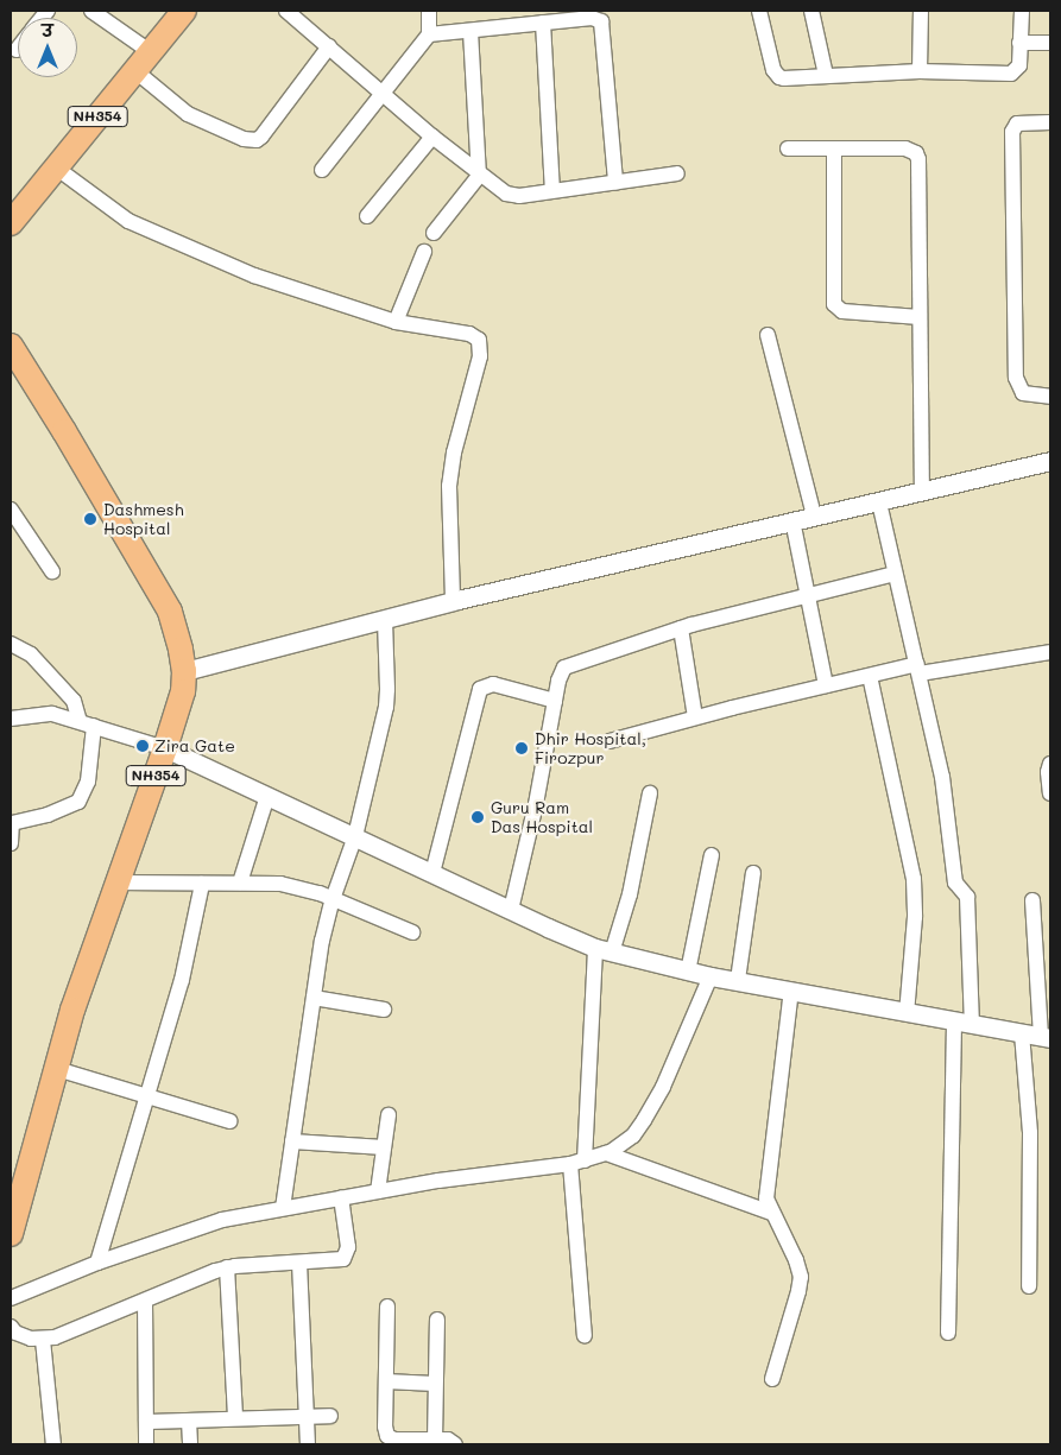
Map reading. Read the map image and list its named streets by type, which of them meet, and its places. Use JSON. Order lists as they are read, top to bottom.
{
  "streets": {
    "highway": ["NH354"]
  },
  "places": [
    "Dashmesh Hospital",
    "Zira Gate",
    "Dhir Hospital, Firozpur",
    "Guru Ram Das Hospital"
  ],
  "north": "top"
}
